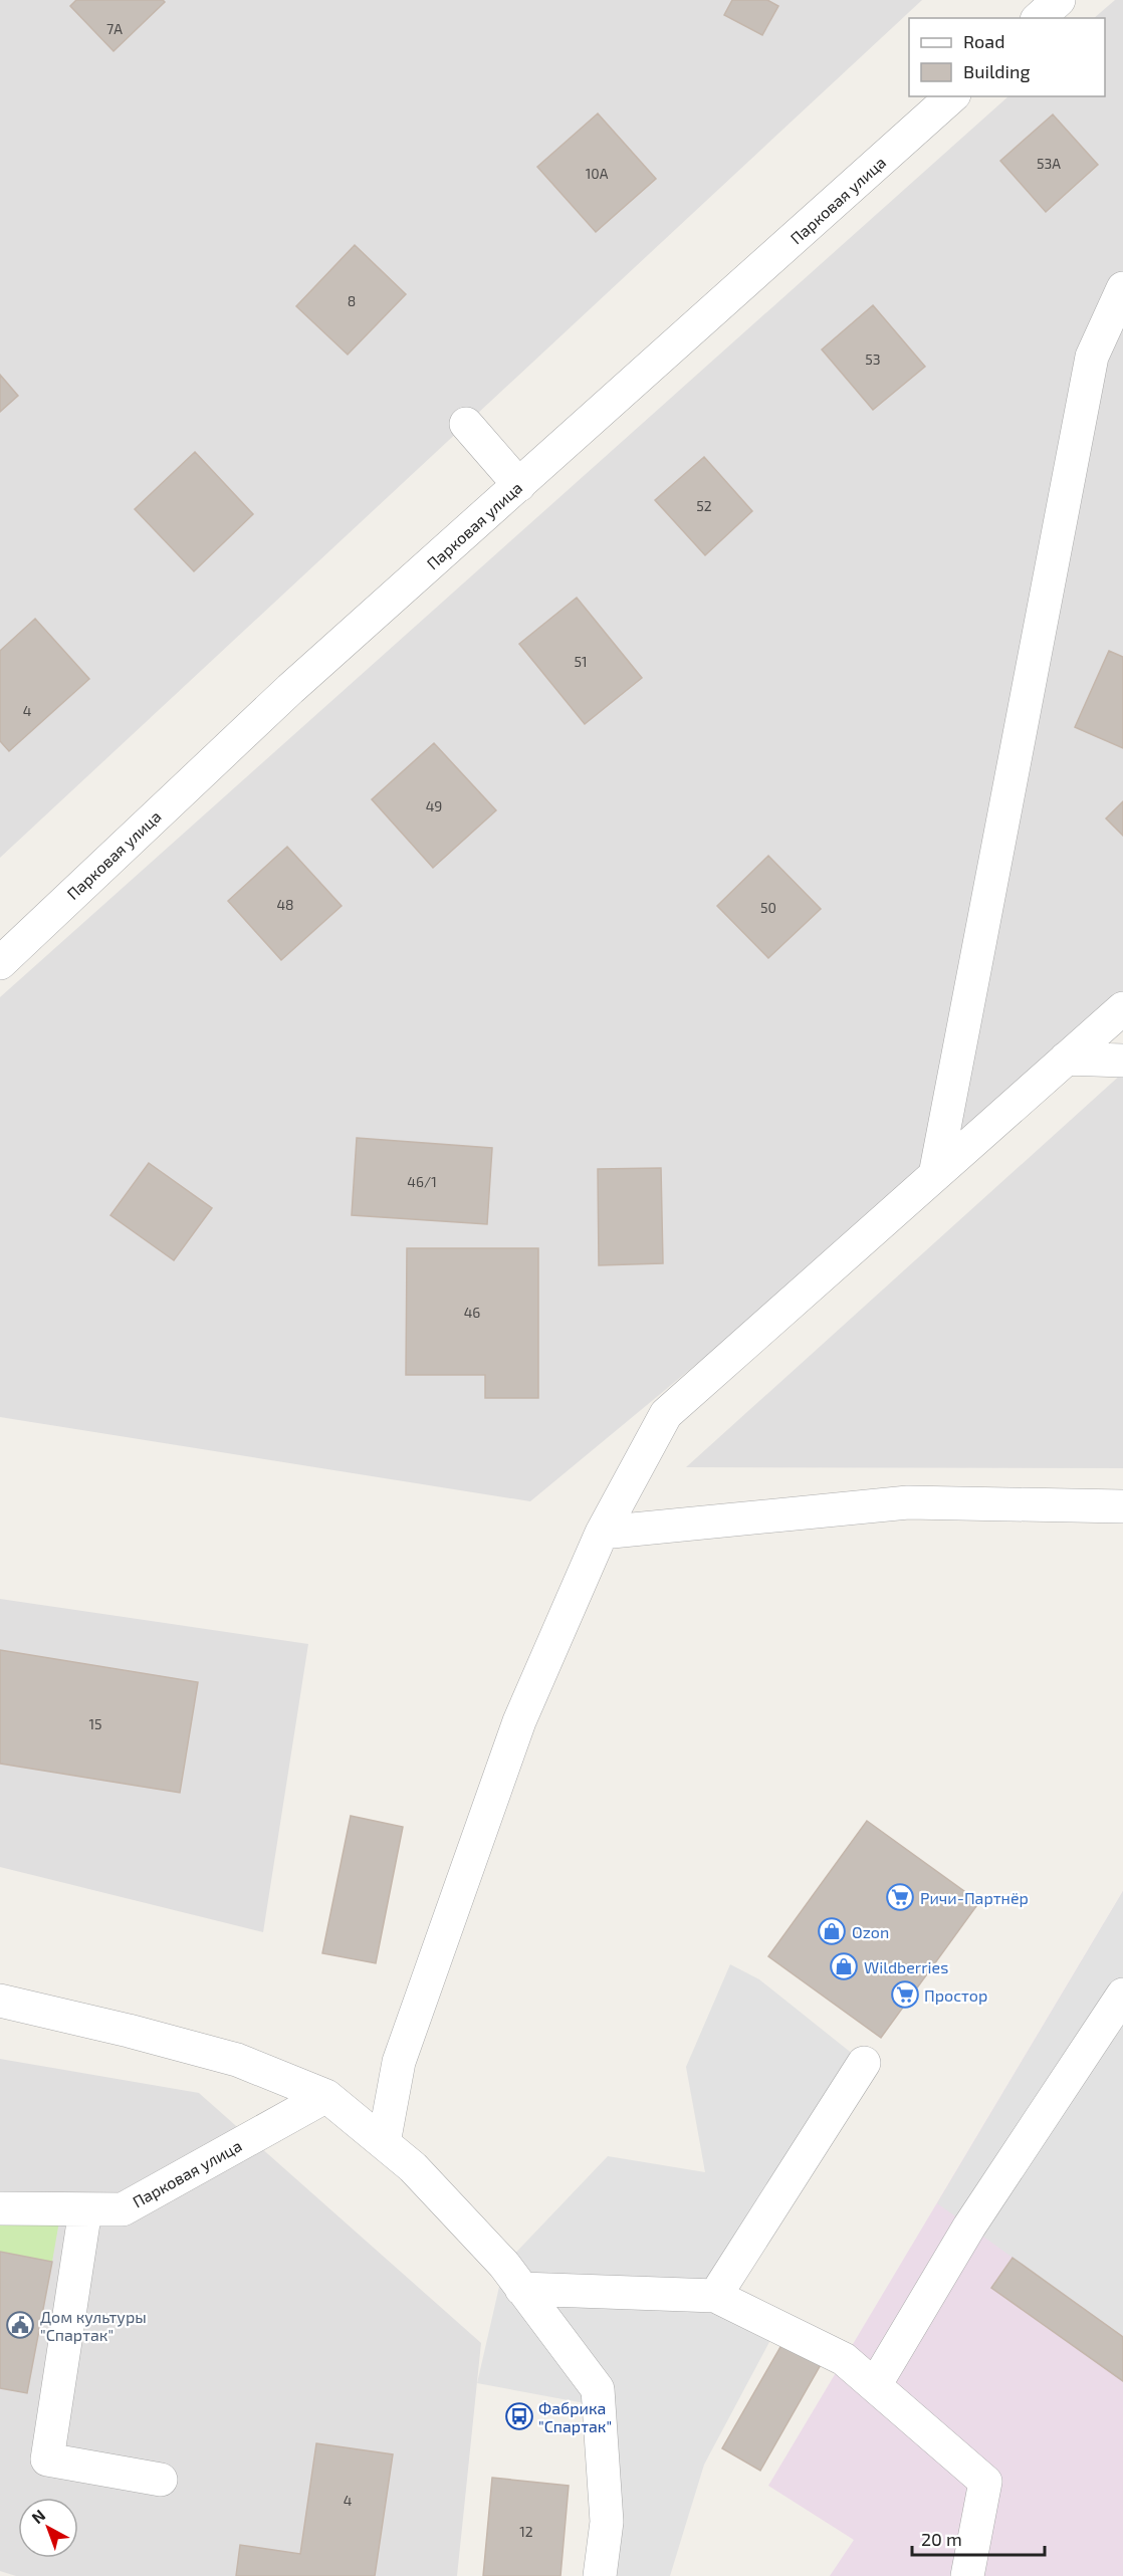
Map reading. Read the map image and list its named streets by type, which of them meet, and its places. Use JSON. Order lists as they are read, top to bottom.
{
  "streets": {
    "street": ["Парковая улица"]
  },
  "places": {
    "supermarket": ["Ричи-Партнёр", "Простор"],
    "shop": ["Ozon", "Wildberries"],
    "public building": ["Дом культуры \"Спартак\""],
    "bus stop": ["Фабрика \"Спартак\""]
  },
  "house_numbers": [
    "7А",
    "53А",
    "10А",
    "8",
    "53",
    "52",
    "51",
    "4",
    "49",
    "48",
    "50",
    "46/1",
    "46",
    "15",
    "4",
    "12"
  ],
  "legend": ["Road", "Building"],
  "scale_bar": "20 m",
  "north": "top left"
}
